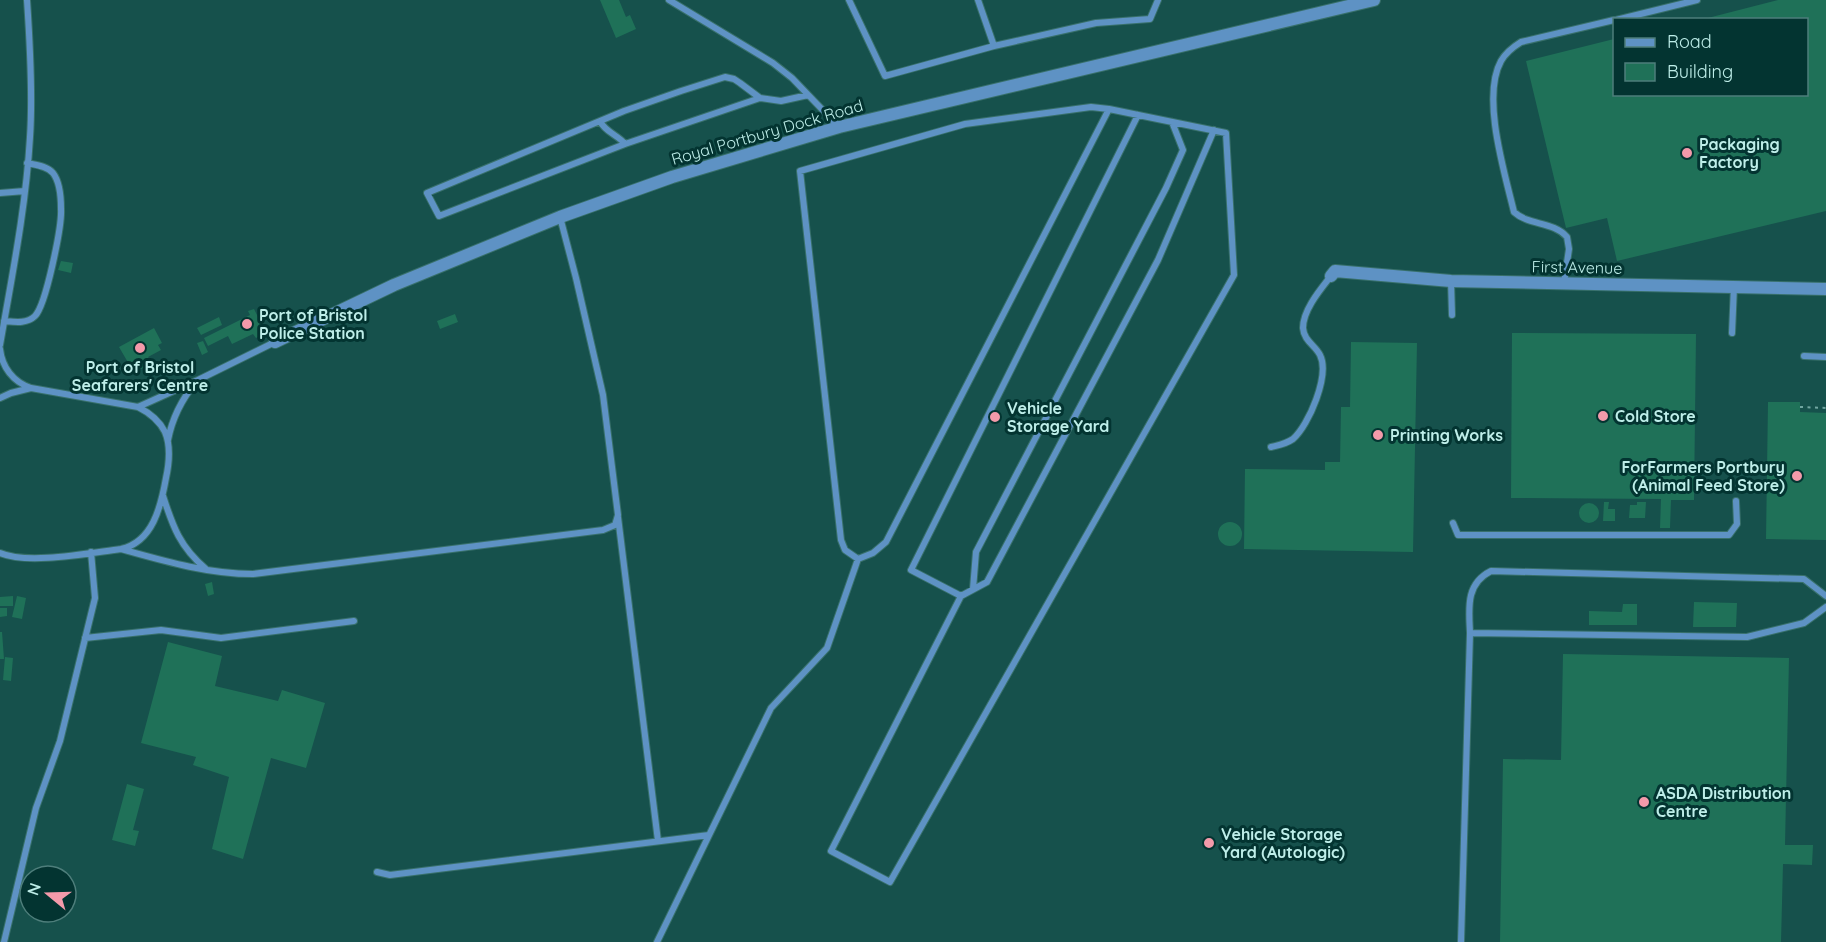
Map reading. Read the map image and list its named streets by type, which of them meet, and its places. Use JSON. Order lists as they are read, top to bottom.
{
  "streets": {
    "street": ["Royal Portbury Dock Road", "First Avenue"]
  },
  "places": [
    "Packaging Factory",
    "Port of Bristol Police Station",
    "Port of Bristol Seafarers' Centre",
    "Cold Store",
    "Vehicle Storage Yard",
    "Printing Works",
    "ForFarmers Portbury (Animal Feed Store)",
    "ASDA Distribution Centre",
    "Vehicle Storage Yard (Autologic)"
  ],
  "legend": ["Road", "Building"],
  "north": "left"
}
